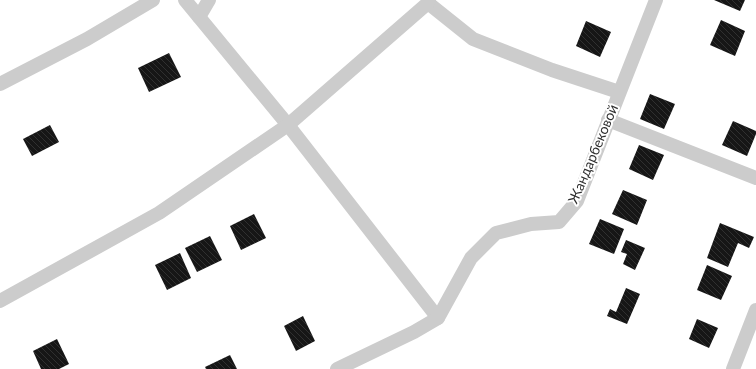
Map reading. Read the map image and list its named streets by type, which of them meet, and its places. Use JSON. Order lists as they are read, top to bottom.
{
  "streets": {
    "street": ["Жандарбековой"]
  }
}
